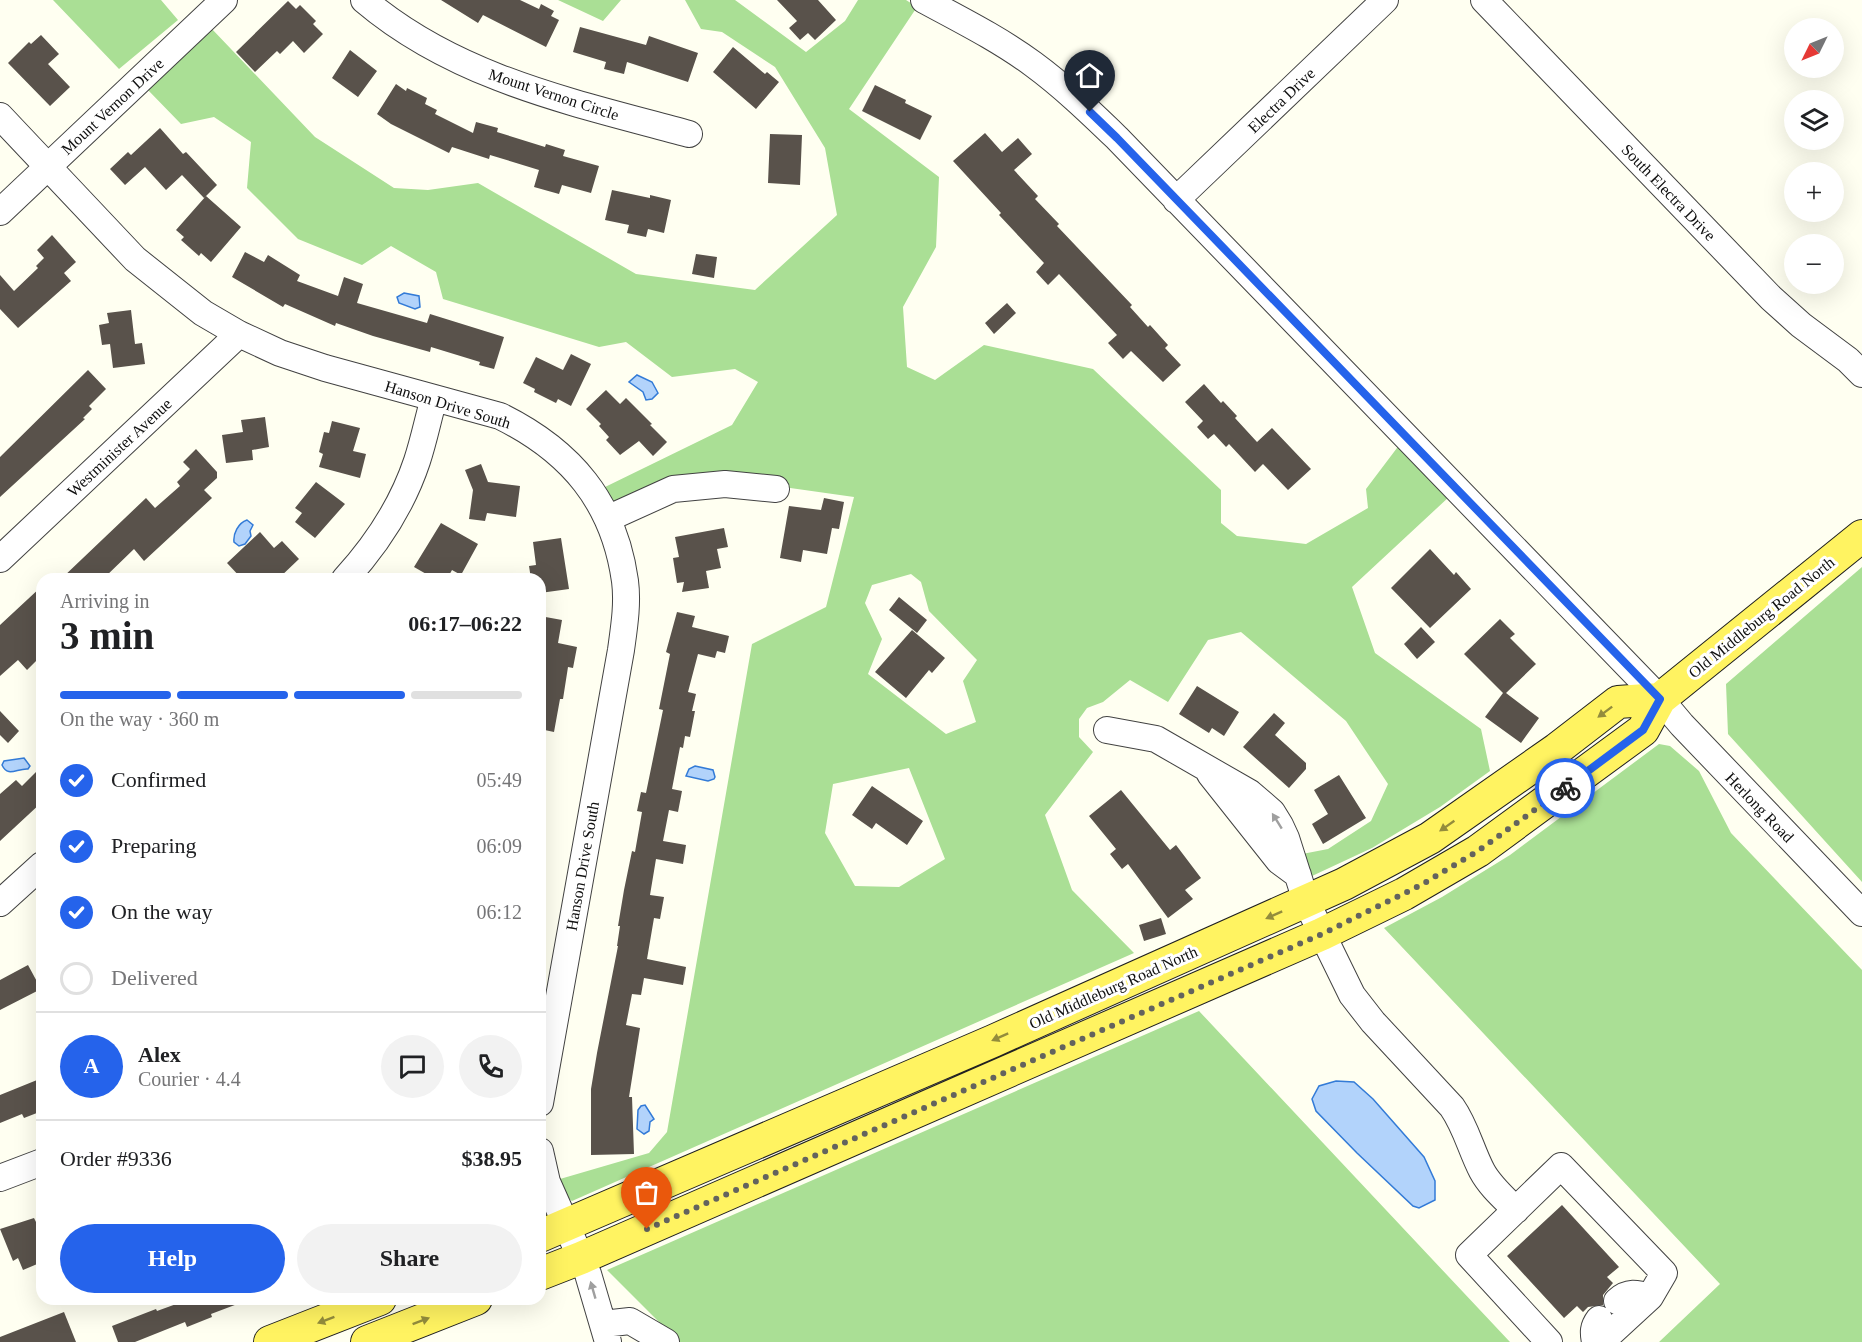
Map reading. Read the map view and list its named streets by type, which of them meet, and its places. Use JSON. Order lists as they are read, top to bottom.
{
  "streets": {
    "main road": ["Old Middleburg Road North"],
    "street": [
      "Mount Vernon Circle",
      "Electra Drive",
      "Mount Vernon Drive",
      "South Electra Drive",
      "Hanson Drive South",
      "Westminister Avenue",
      "Herlong Road"
    ]
  },
  "crossings": [
    ["Electra Drive", "Herlong Road"],
    ["Mount Vernon Drive", "Hanson Drive South"],
    ["Hanson Drive South", "Westminister Avenue"],
    ["Old Middleburg Road North", "Herlong Road"]
  ],
  "north": "bottom left",
  "page": {
    "map_buttons": ["+", "−"],
    "heading": ["3 min", "Arriving in", "06:17–06:22"],
    "panel": [
      "Alex",
      "Courier · 4.4",
      "Order #9336",
      "$38.95"
    ],
    "bar": "On the way · 360 m",
    "list": [
      ["Confirmed", "05:49"],
      ["Preparing", "06:09"],
      ["On the way", "06:12"],
      "Delivered"
    ],
    "round": "A",
    "buttons": ["Help", "Share"]
  }
}
